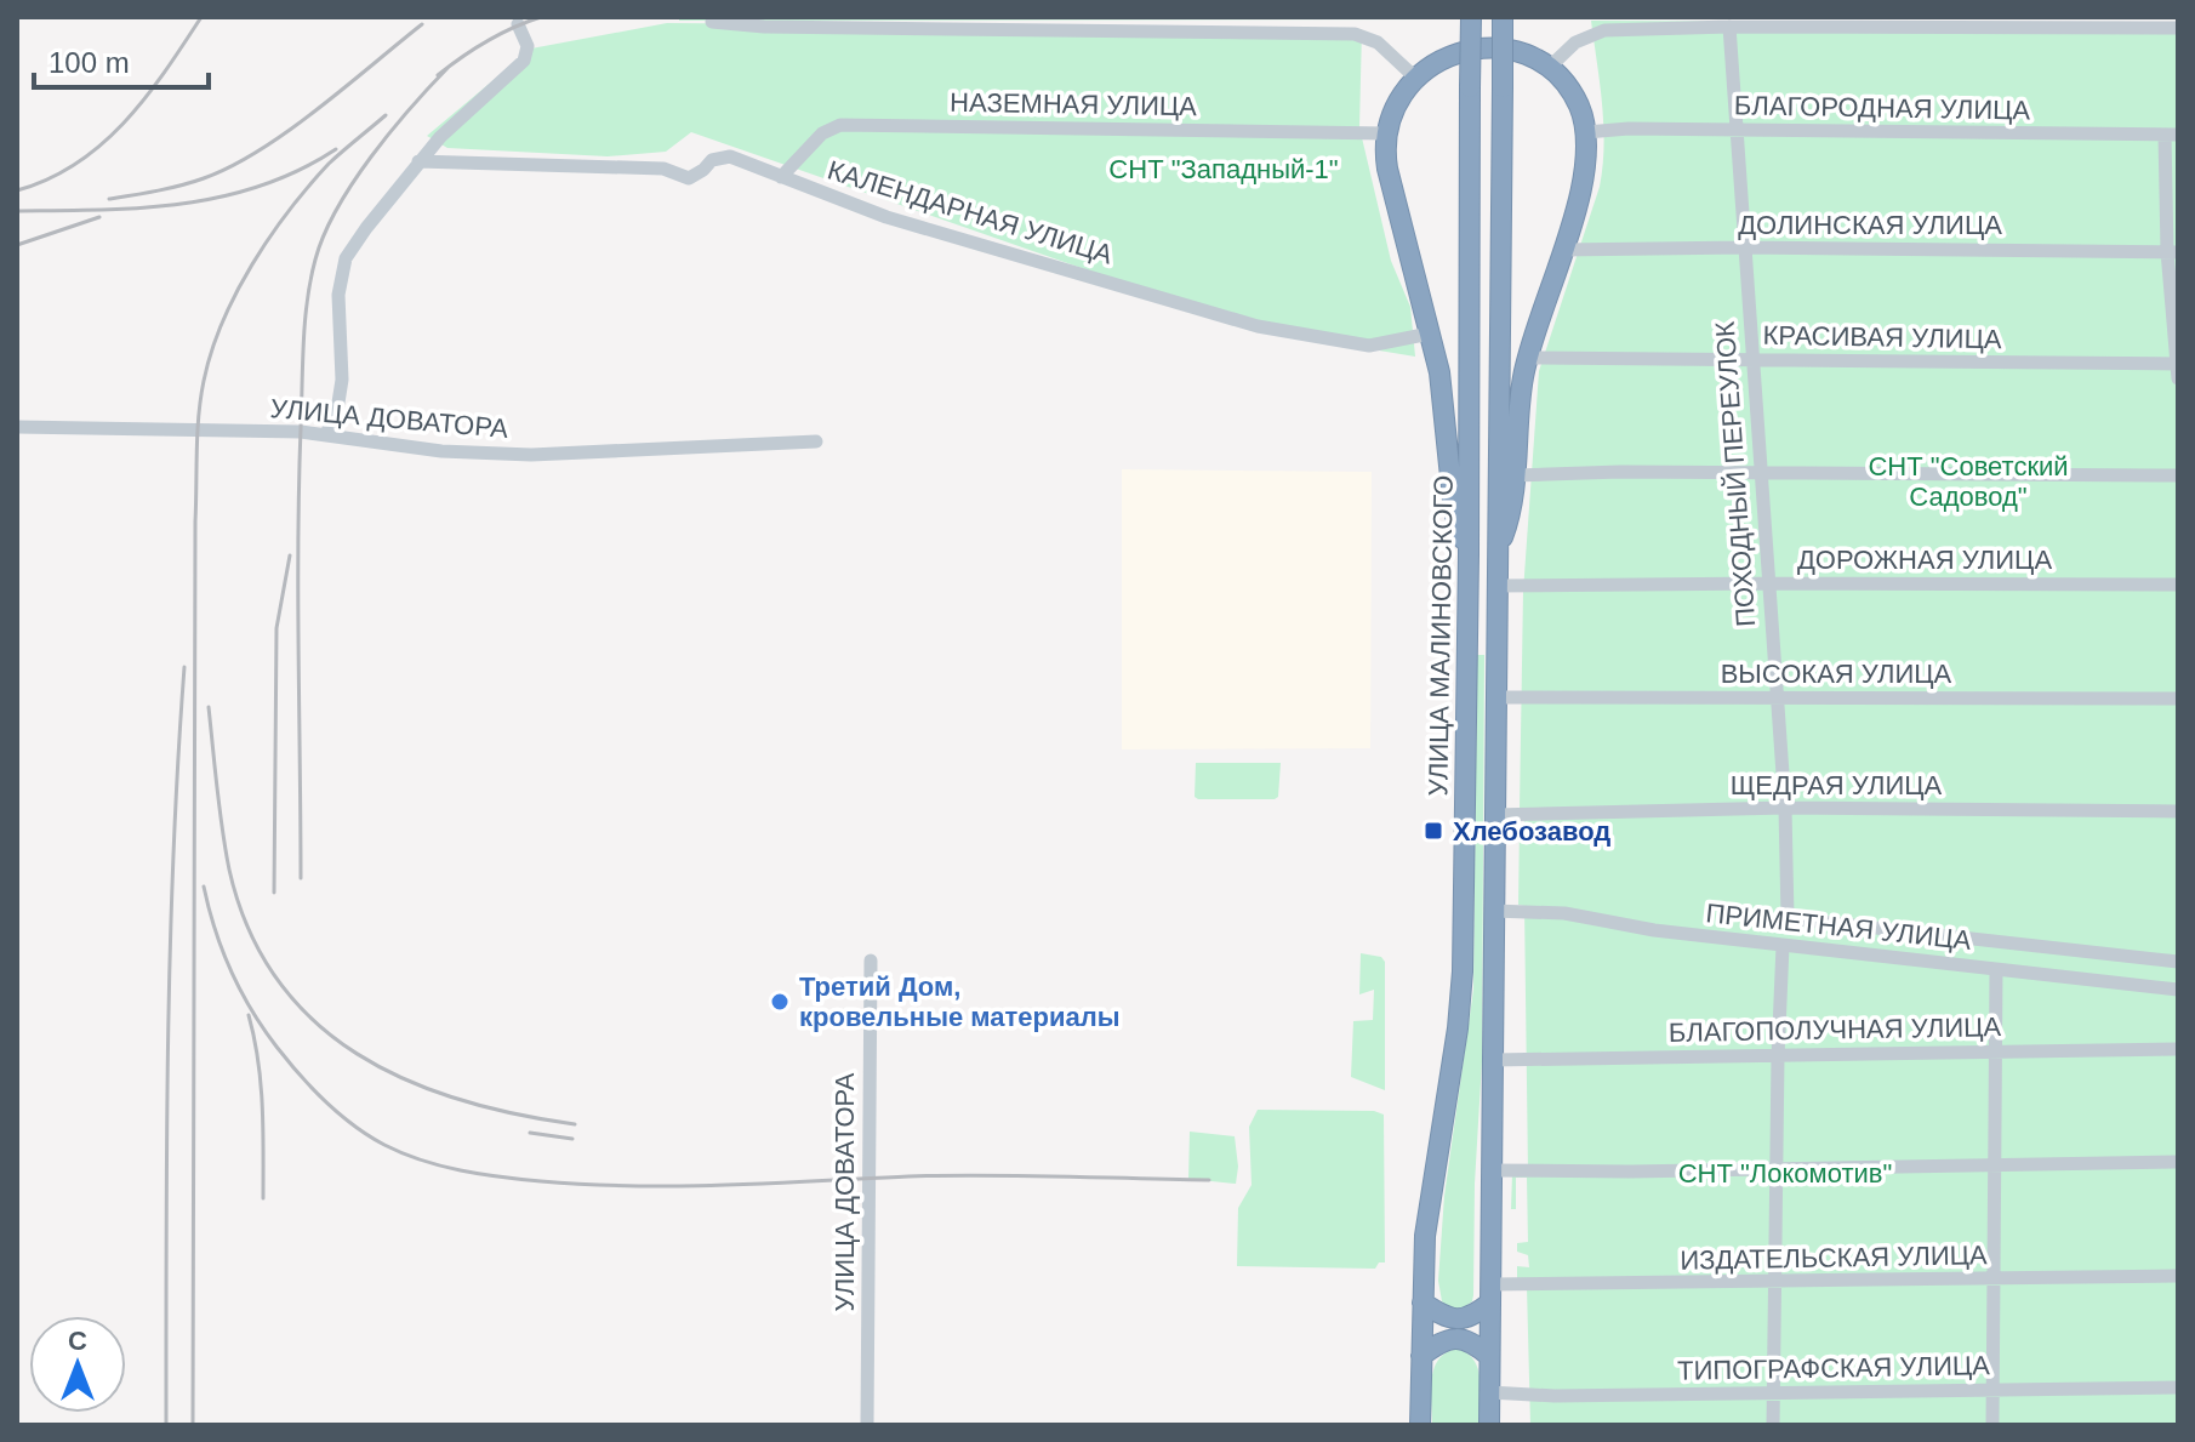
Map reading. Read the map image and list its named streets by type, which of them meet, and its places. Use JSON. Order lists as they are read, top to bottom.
{
  "streets": {
    "highway": ["УЛИЦА МАЛИНОВСКОГО"],
    "street": [
      "НАЗЕМНАЯ УЛИЦА",
      "БЛАГОРОДНАЯ УЛИЦА",
      "КАЛЕНДАРНАЯ УЛИЦА",
      "ДОЛИНСКАЯ УЛИЦА",
      "КРАСИВАЯ УЛИЦА",
      "УЛИЦА ДОВАТОРА",
      "ПОХОДНЫЙ ПЕРЕУЛОК",
      "ДОРОЖНАЯ УЛИЦА",
      "ВЫСОКАЯ УЛИЦА",
      "ЩЕДРАЯ УЛИЦА",
      "ПРИМЕТНАЯ УЛИЦА",
      "БЛАГОПОЛУЧНАЯ УЛИЦА",
      "ИЗДАТЕЛЬСКАЯ УЛИЦА",
      "ТИПОГРАФСКАЯ УЛИЦА"
    ]
  },
  "crossings": [
    ["НАЗЕМНАЯ УЛИЦА", "КАЛЕНДАРНАЯ УЛИЦА"],
    ["БЛАГОРОДНАЯ УЛИЦА", "ПОХОДНЫЙ ПЕРЕУЛОК"],
    ["ДОЛИНСКАЯ УЛИЦА", "ПОХОДНЫЙ ПЕРЕУЛОК"],
    ["КРАСИВАЯ УЛИЦА", "ПОХОДНЫЙ ПЕРЕУЛОК"],
    ["ПОХОДНЫЙ ПЕРЕУЛОК", "ДОРОЖНАЯ УЛИЦА"],
    ["ПОХОДНЫЙ ПЕРЕУЛОК", "ВЫСОКАЯ УЛИЦА"],
    ["ПОХОДНЫЙ ПЕРЕУЛОК", "ЩЕДРАЯ УЛИЦА"],
    ["ДОРОЖНАЯ УЛИЦА", "УЛИЦА МАЛИНОВСКОГО"],
    ["УЛИЦА МАЛИНОВСКОГО", "ВЫСОКАЯ УЛИЦА"],
    ["УЛИЦА МАЛИНОВСКОГО", "ЩЕДРАЯ УЛИЦА"],
    ["УЛИЦА МАЛИНОВСКОГО", "ПРИМЕТНАЯ УЛИЦА"],
    ["УЛИЦА МАЛИНОВСКОГО", "БЛАГОПОЛУЧНАЯ УЛИЦА"],
    ["УЛИЦА МАЛИНОВСКОГО", "ИЗДАТЕЛЬСКАЯ УЛИЦА"],
    ["УЛИЦА МАЛИНОВСКОГО", "ТИПОГРАФСКАЯ УЛИЦА"]
  ],
  "parks": ["СНТ \"Западный-1\"", "СНТ \"Советский Садовод\"", "СНТ \"Локомотив\""],
  "places": {
    "transit": ["Хлебозавод"],
    "other": ["Третий Дом, кровельные материалы"]
  },
  "scale_bar": "100 m",
  "north": "top"
}
